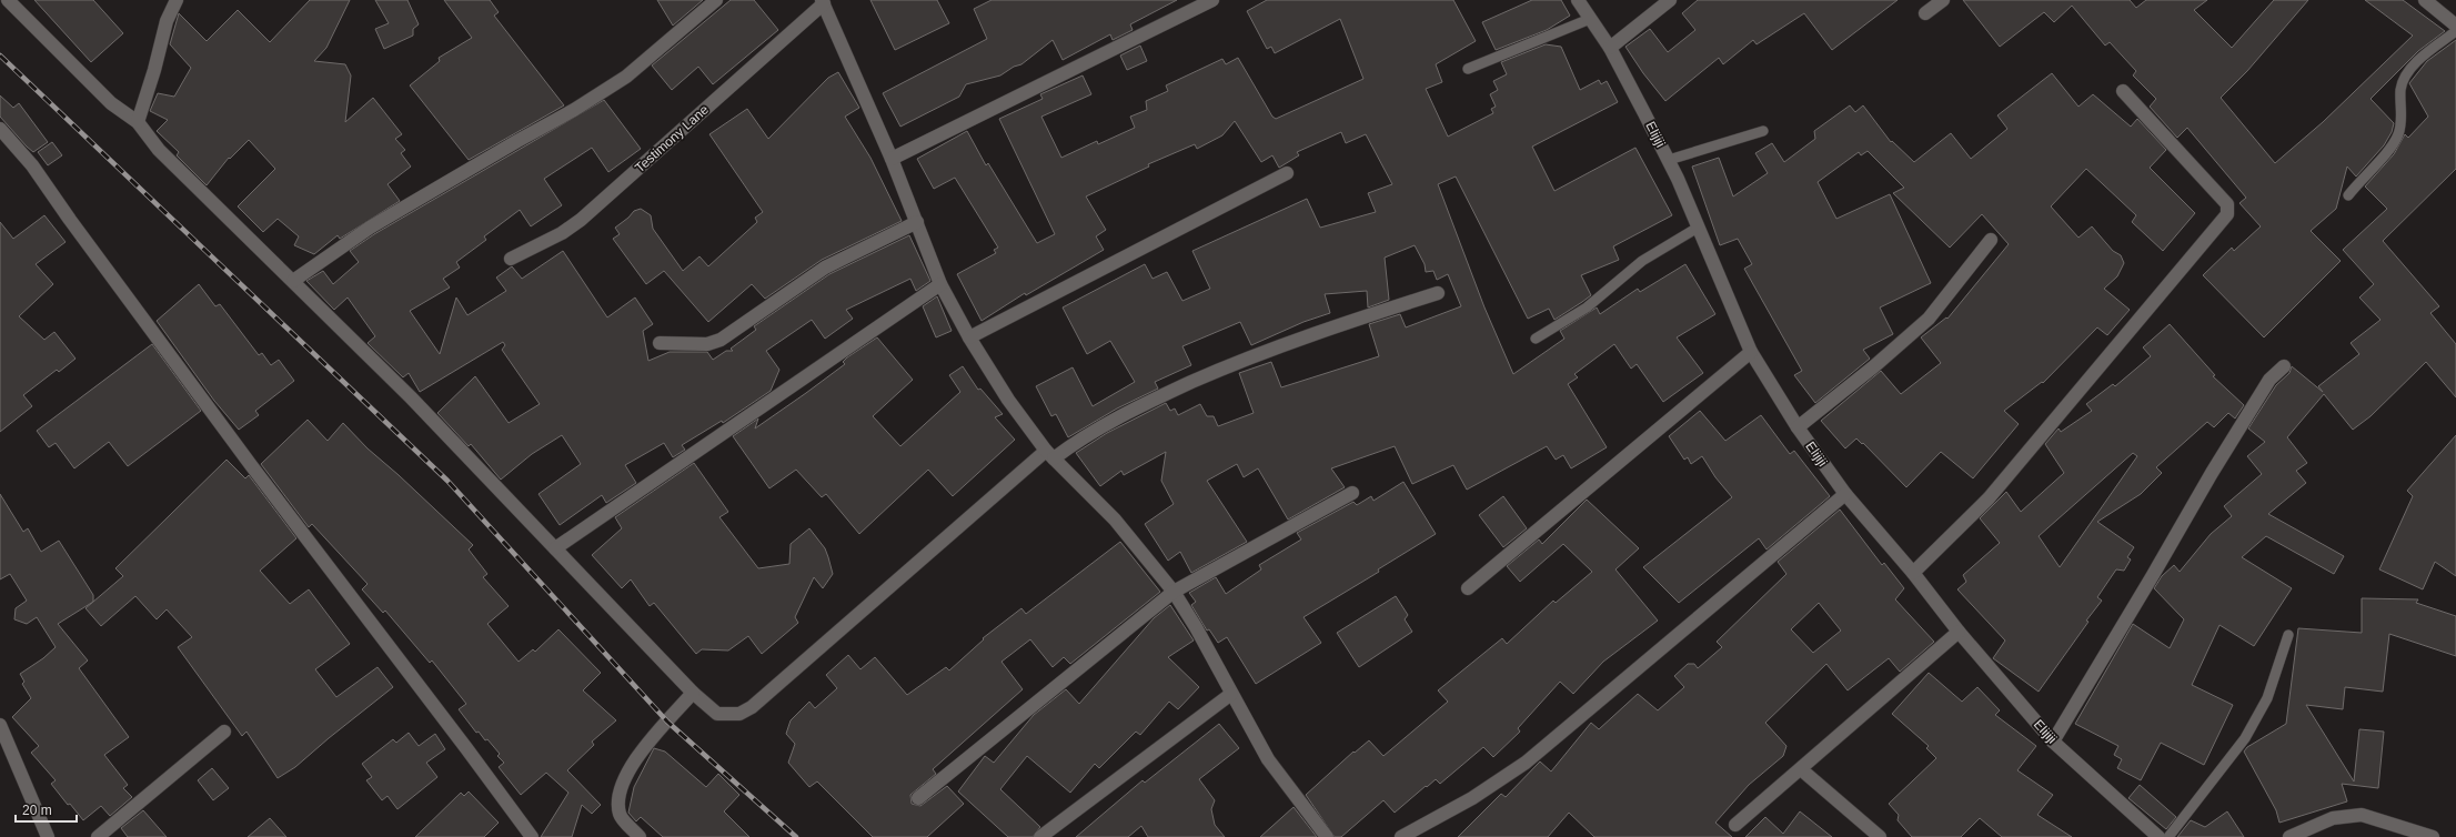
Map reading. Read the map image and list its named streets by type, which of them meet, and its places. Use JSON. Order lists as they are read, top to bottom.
{
  "streets": {
    "street": ["Elijiji", "Testimony Lane"]
  },
  "scale_bar": "20 m"
}
